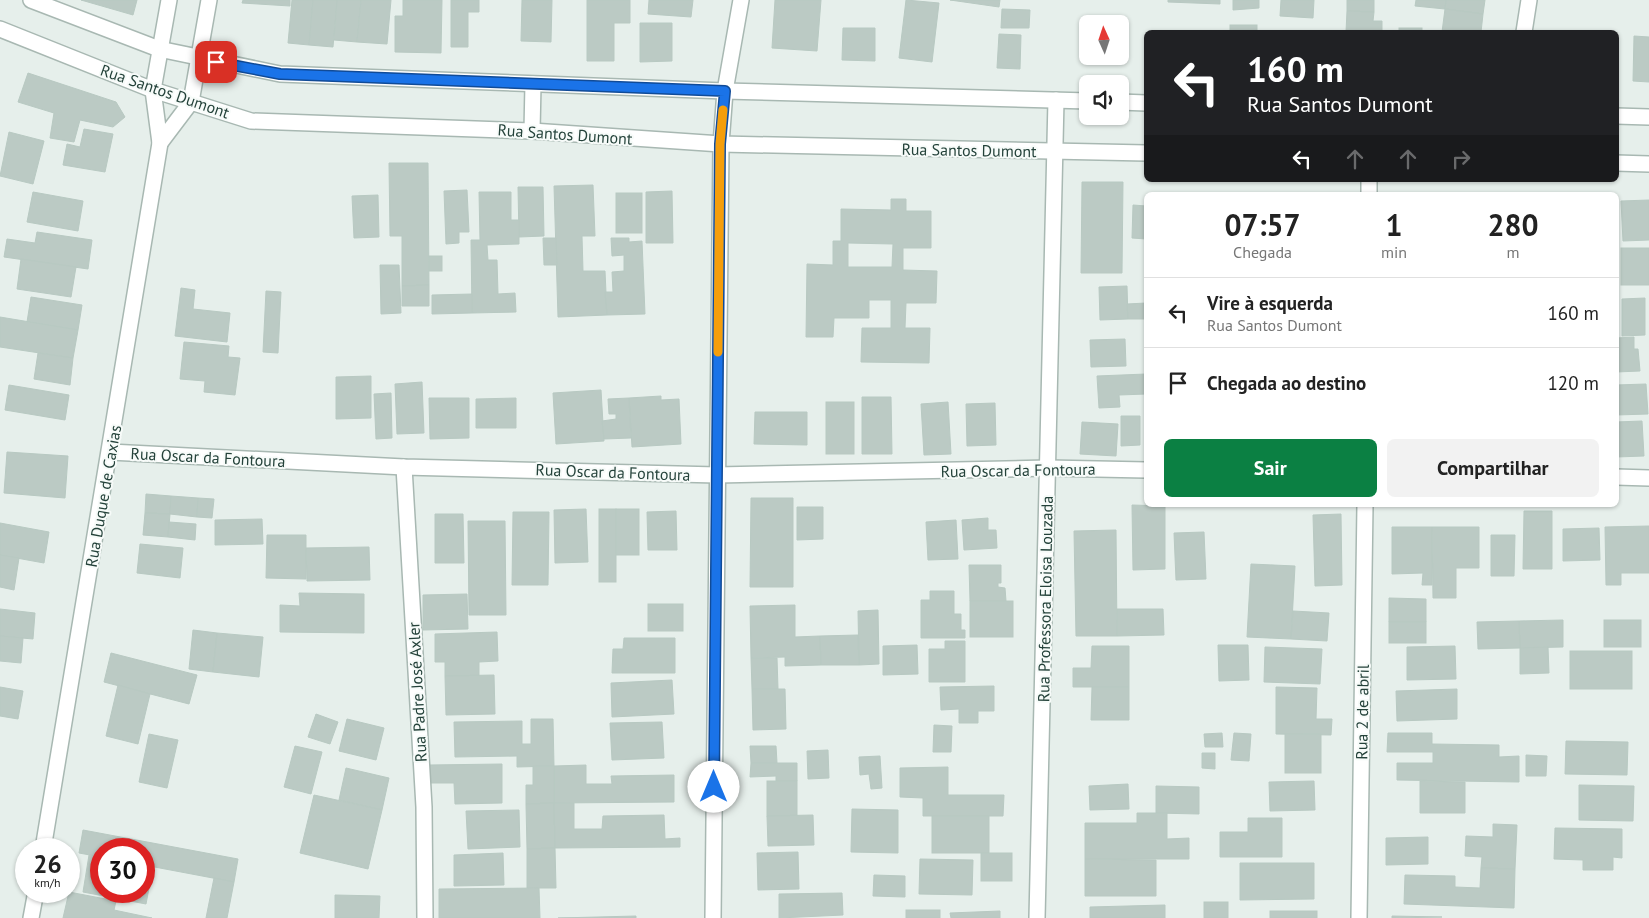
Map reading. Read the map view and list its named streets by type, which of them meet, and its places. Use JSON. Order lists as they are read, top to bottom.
{
  "streets": {
    "street": [
      "Rua Santos Dumont",
      "Rua Oscar da Fontoura",
      "Rua Duque de Caxias",
      "Rua Professora Eloisa Louzada",
      "Rua Padre José Axler",
      "Rua 2 de abril"
    ]
  },
  "crossings": [
    ["Rua Santos Dumont", "Rua Duque de Caxias"],
    ["Rua Santos Dumont", "Rua Professora Eloisa Louzada"],
    ["Rua Oscar da Fontoura", "Rua Duque de Caxias"],
    ["Rua Oscar da Fontoura", "Rua Professora Eloisa Louzada"],
    ["Rua Oscar da Fontoura", "Rua Padre José Axler"]
  ],
  "north": "top",
  "page": {
    "turn": ["160 m", "Rua Santos Dumont"],
    "eta": [
      "07:57",
      "Chegada",
      "1",
      "min",
      "280",
      "m"
    ],
    "list": [
      {
        "name": "Vire à esquerda",
        "note": "Rua Santos Dumont",
        "value": "160 m"
      },
      {
        "name": "Chegada ao destino",
        "value": "120 m"
      }
    ],
    "buttons": ["Sair", "Compartilhar"],
    "speed": "26 km/h",
    "limit": "30"
  }
}
